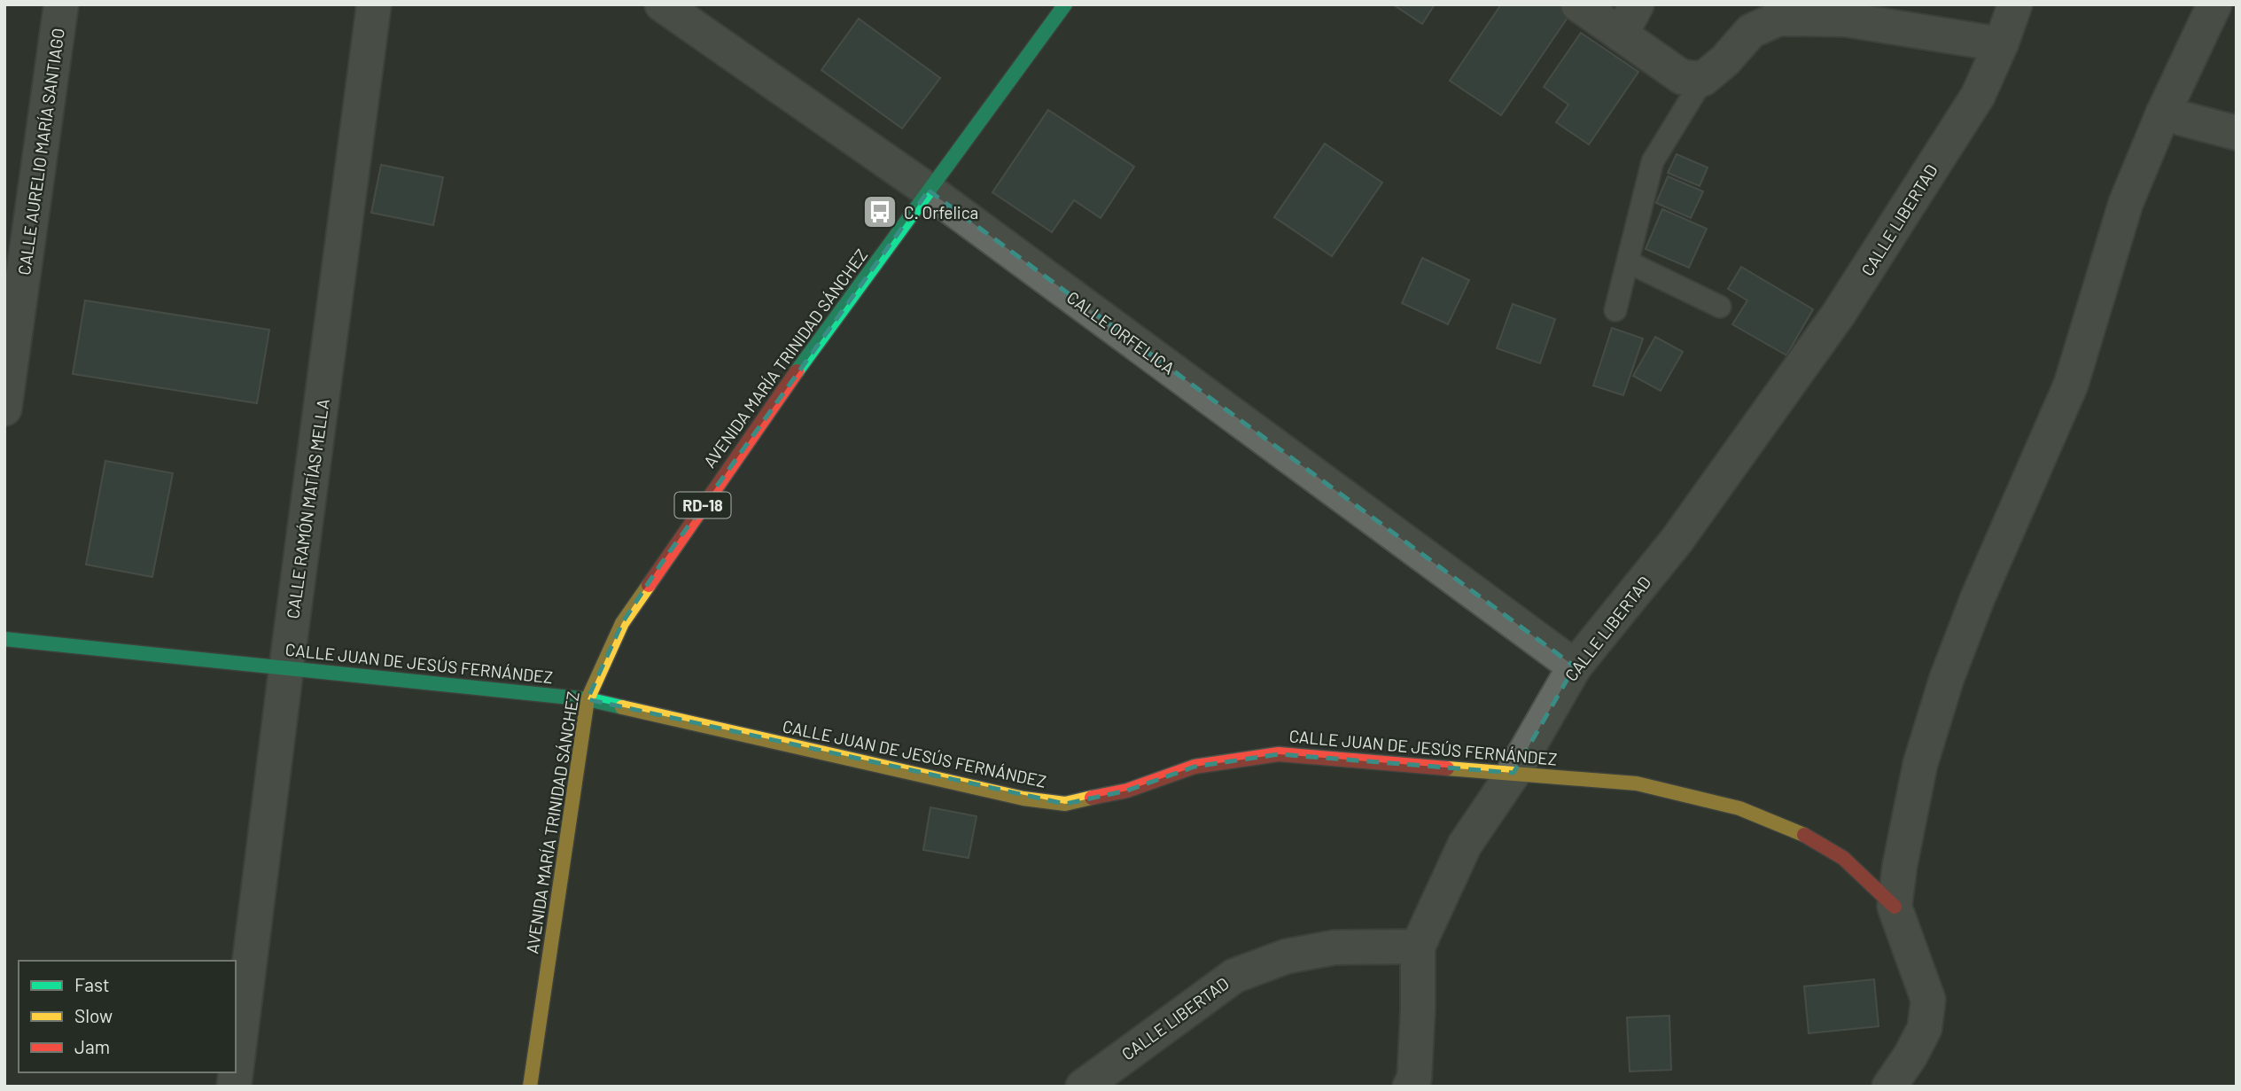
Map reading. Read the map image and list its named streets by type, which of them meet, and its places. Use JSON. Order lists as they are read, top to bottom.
{
  "streets": {
    "street": [
      "CALLE AURELIO MARÍA SANTIAGO",
      "CALLE LIBERTAD",
      "CALLE ORFELICA",
      "AVENIDA MARÍA TRINIDAD SÁNCHEZ",
      "RD-18",
      "CALLE RAMÓN MATÍAS MELLA",
      "CALLE JUAN DE JESÚS FERNÁNDEZ"
    ]
  },
  "crossings": [
    ["CALLE LIBERTAD", "CALLE ORFELICA"],
    ["CALLE LIBERTAD", "CALLE JUAN DE JESÚS FERNÁNDEZ"],
    ["CALLE ORFELICA", "AVENIDA MARÍA TRINIDAD SÁNCHEZ"],
    ["AVENIDA MARÍA TRINIDAD SÁNCHEZ", "CALLE JUAN DE JESÚS FERNÁNDEZ"],
    ["CALLE RAMÓN MATÍAS MELLA", "CALLE JUAN DE JESÚS FERNÁNDEZ"]
  ],
  "places": {
    "bus stop": ["C. Orfelica"]
  },
  "legend": ["Fast", "Slow", "Jam"]
}
